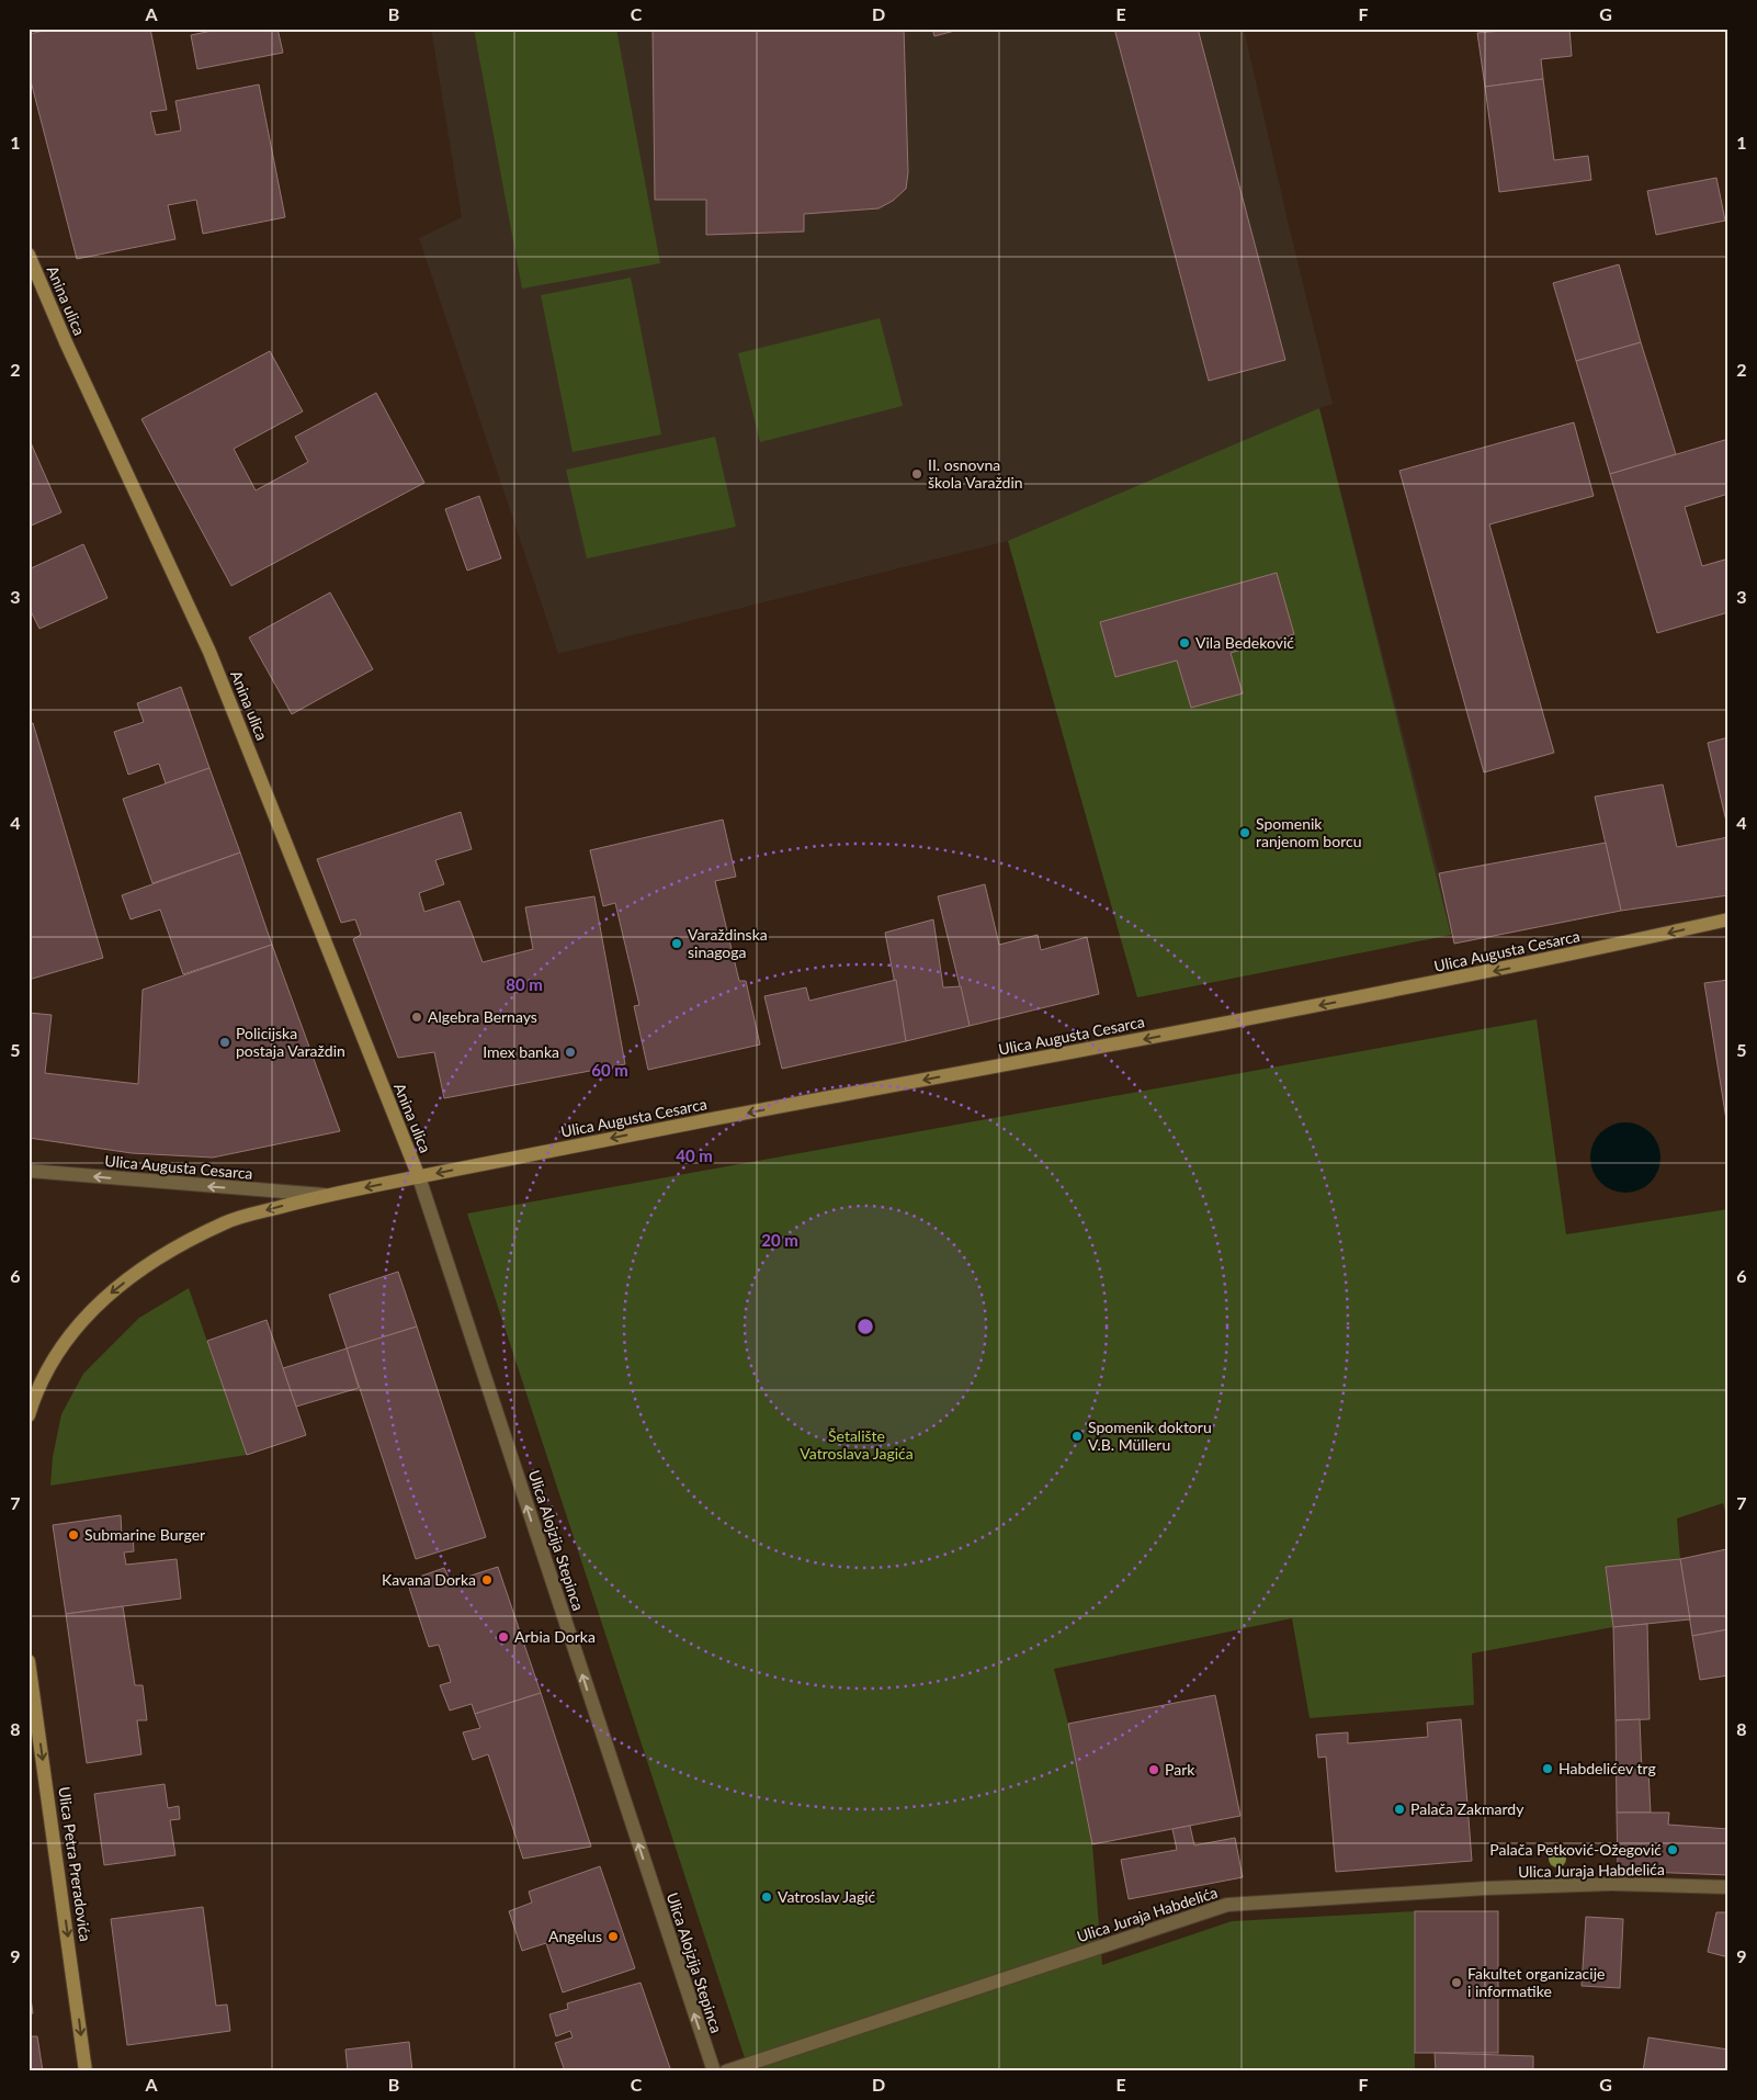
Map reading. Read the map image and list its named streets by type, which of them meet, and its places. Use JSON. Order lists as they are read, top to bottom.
{
  "streets": {
    "main road": ["Anina ulica", "Ulica Augusta Cesarca", "Ulica Petra Preradovića"],
    "street": ["Ulica Alojzija Stepinca", "Ulica Juraja Habdelića"]
  },
  "crossings": [
    ["Anina ulica", "Ulica Augusta Cesarca"],
    ["Anina ulica", "Ulica Alojzija Stepinca"],
    ["Ulica Augusta Cesarca", "Ulica Alojzija Stepinca"]
  ],
  "one_way": ["Ulica Augusta Cesarca", "Ulica Alojzija Stepinca", "Ulica Petra Preradovića"],
  "parks": ["Šetalište Vatroslava Jagića"],
  "places": [
    "II. osnovna škola Varaždin",
    "Vila Bedeković",
    "Spomenik ranjenom borcu",
    "Varaždinska sinagoga",
    "Algebra Bernays",
    "Policijska postaja Varaždin",
    "Imex banka",
    "Spomenik doktoru V.B. Mülleru",
    "Submarine Burger",
    "Kavana Dorka",
    "Arbia Dorka",
    "Habdelićev trg",
    "Park",
    "Palača Zakmardy",
    "Palača Petković-Ožegović",
    "Vatroslav Jagić",
    "Angelus",
    "Fakultet organizacije i informatike"
  ],
  "grid": {
    "columns": [
      "A",
      "B",
      "C",
      "D",
      "E",
      "F",
      "G"
    ],
    "rows": [
      "1",
      "2",
      "3",
      "4",
      "5",
      "6",
      "7",
      "8",
      "9"
    ]
  },
  "rings": [
    "80 m",
    "60 m",
    "40 m",
    "20 m"
  ]
}
